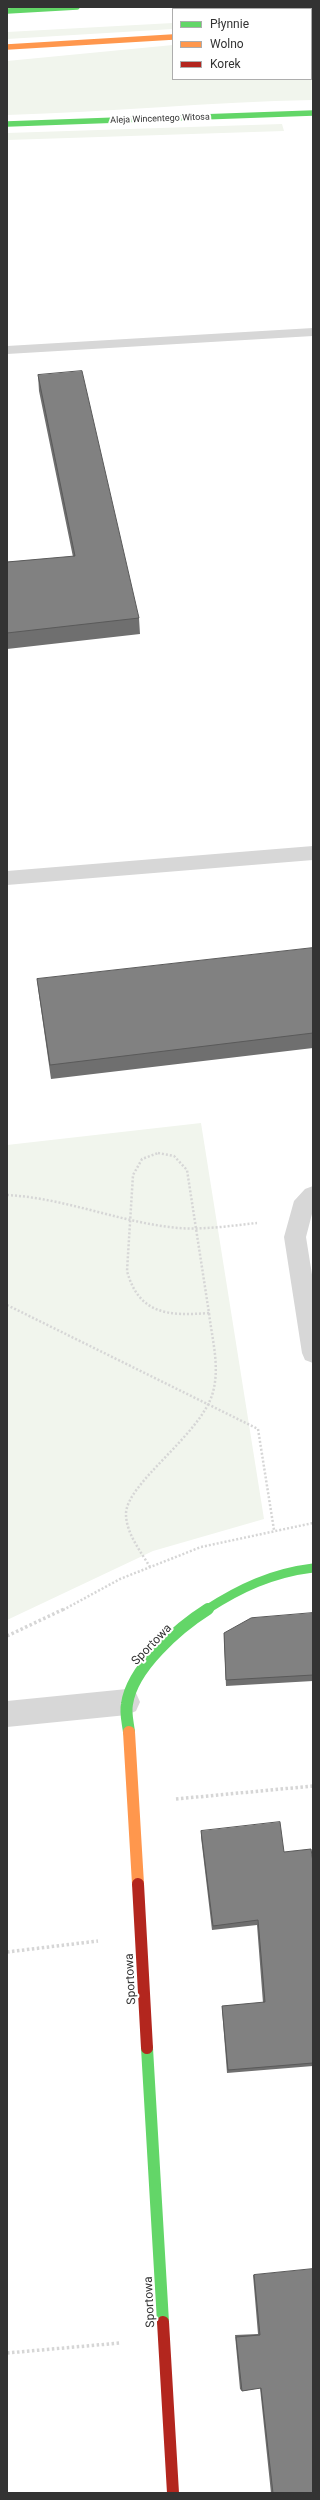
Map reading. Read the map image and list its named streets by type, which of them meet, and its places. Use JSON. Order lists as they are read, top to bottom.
{
  "streets": {
    "street": ["Aleja Wincentego Witosa", "Sportowa"]
  },
  "legend": ["Płynnie", "Wolno", "Korek"]
}
